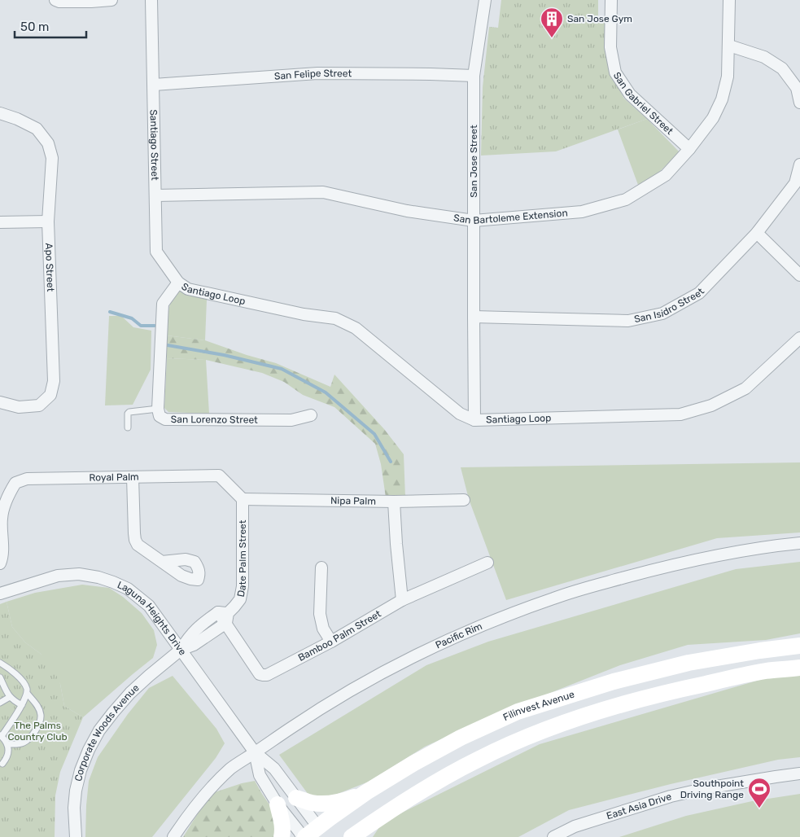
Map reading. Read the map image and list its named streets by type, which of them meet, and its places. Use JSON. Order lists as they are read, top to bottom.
{
  "streets": {
    "main road": ["Filinvest Avenue"],
    "street": [
      "San Felipe Street",
      "San Gabriel Street",
      "Santiago Street",
      "San Jose Street",
      "San Bartoleme Extension",
      "Apo Street",
      "Santiago Loop",
      "San Isidro Street",
      "San Lorenzo Street",
      "Royal Palm",
      "Nipa Palm",
      "Date Palm Street",
      "Laguna Heights Drive",
      "Bamboo Palm Street",
      "Pacific Rim",
      "Corporate Woods Avenue",
      "East Asia Drive"
    ]
  },
  "crossings": [
    ["San Felipe Street", "Santiago Street"],
    ["San Felipe Street", "San Jose Street"],
    ["San Gabriel Street", "San Bartoleme Extension"],
    ["Santiago Street", "San Bartoleme Extension"],
    ["Santiago Street", "Santiago Loop"],
    ["Santiago Street", "San Lorenzo Street"],
    ["San Jose Street", "San Bartoleme Extension"],
    ["San Jose Street", "Santiago Loop"],
    ["San Jose Street", "San Isidro Street"],
    ["Santiago Loop", "San Lorenzo Street"],
    ["Royal Palm", "Nipa Palm"],
    ["Royal Palm", "Date Palm Street"],
    ["Nipa Palm", "Date Palm Street"],
    ["Date Palm Street", "Laguna Heights Drive"],
    ["Date Palm Street", "Bamboo Palm Street"],
    ["Date Palm Street", "Corporate Woods Avenue"],
    ["Laguna Heights Drive", "Pacific Rim"],
    ["Laguna Heights Drive", "Filinvest Avenue"],
    ["Laguna Heights Drive", "Corporate Woods Avenue"]
  ],
  "parks": ["The Palms Country Club"],
  "places": {
    "building": ["San Jose Gym"],
    "sports": ["Southpoint Driving Range"]
  },
  "scale_bar": "50 m"
}
